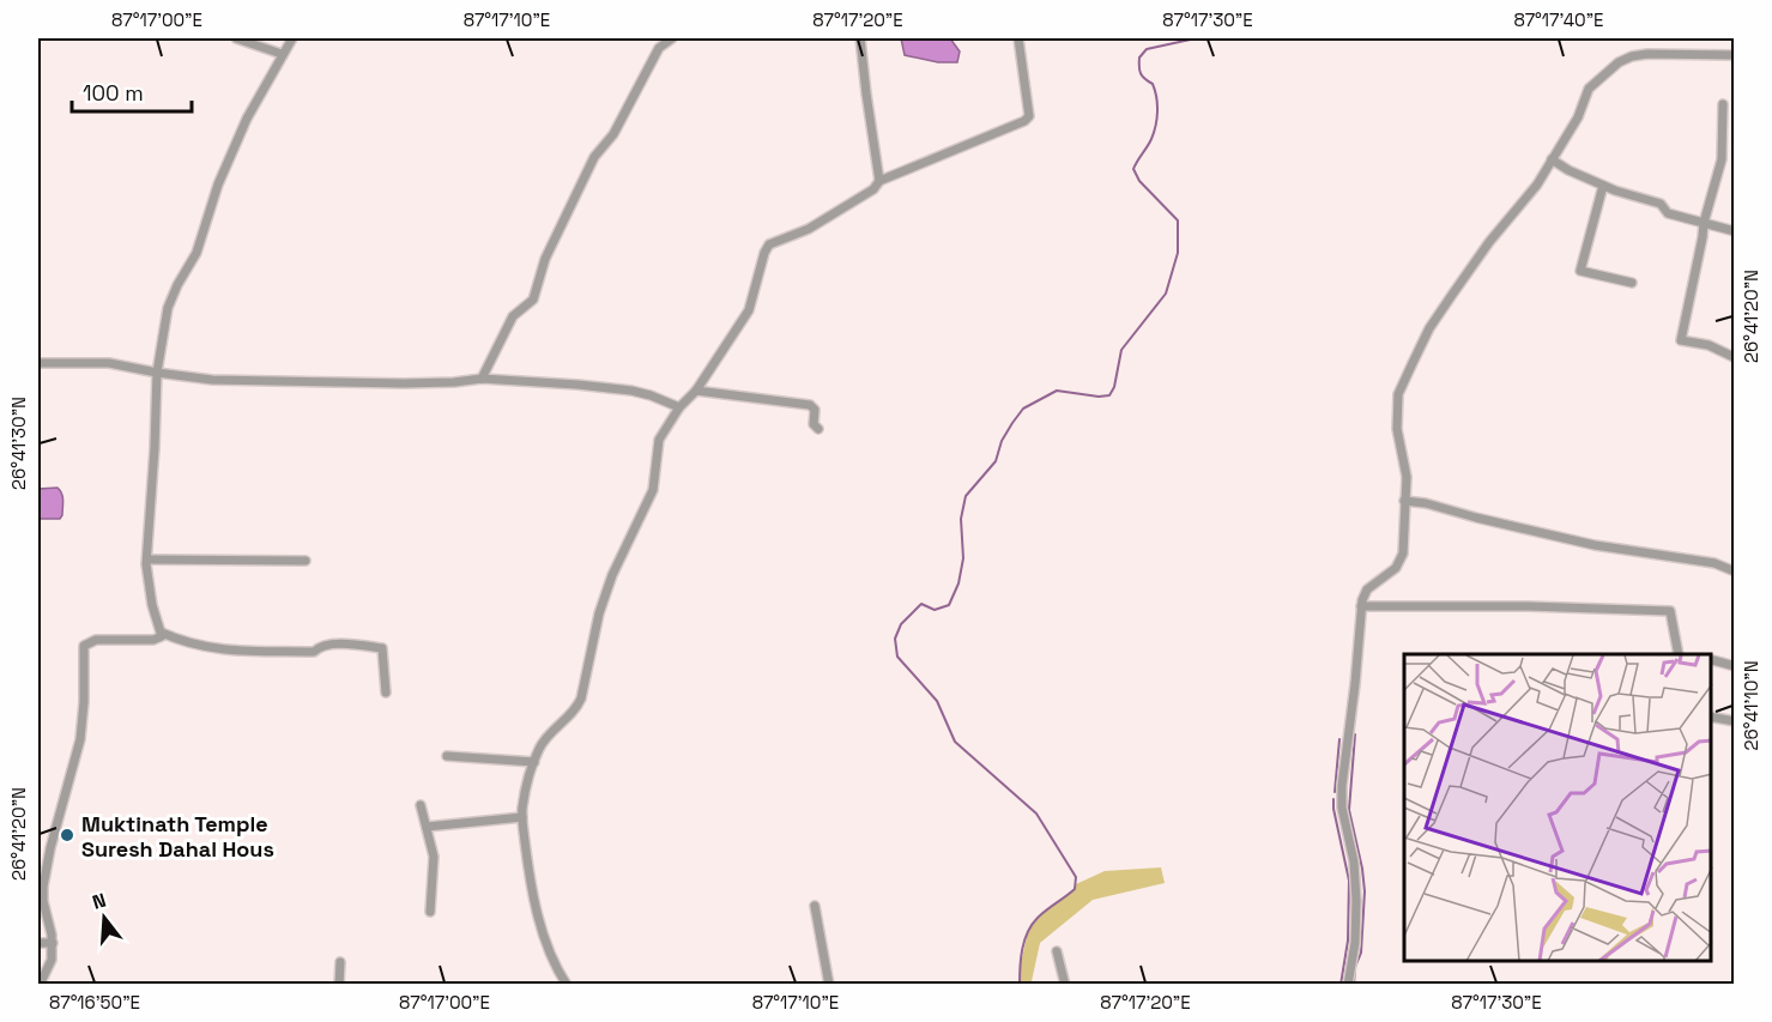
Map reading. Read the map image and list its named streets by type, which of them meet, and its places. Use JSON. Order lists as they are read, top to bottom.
{
  "places": ["Muktinath Temple Suresh Dahal Hous"],
  "scale_bar": "100 m",
  "north": "top",
  "coordinates": [
    "87°17'00\"E",
    "87°17'10\"E",
    "87°17'20\"E",
    "87°17'30\"E",
    "87°17'40\"E",
    "26°41'20\"N",
    "26°41'30\"N",
    "26°41'10\"N",
    "87°16'50\"E"
  ]
}
